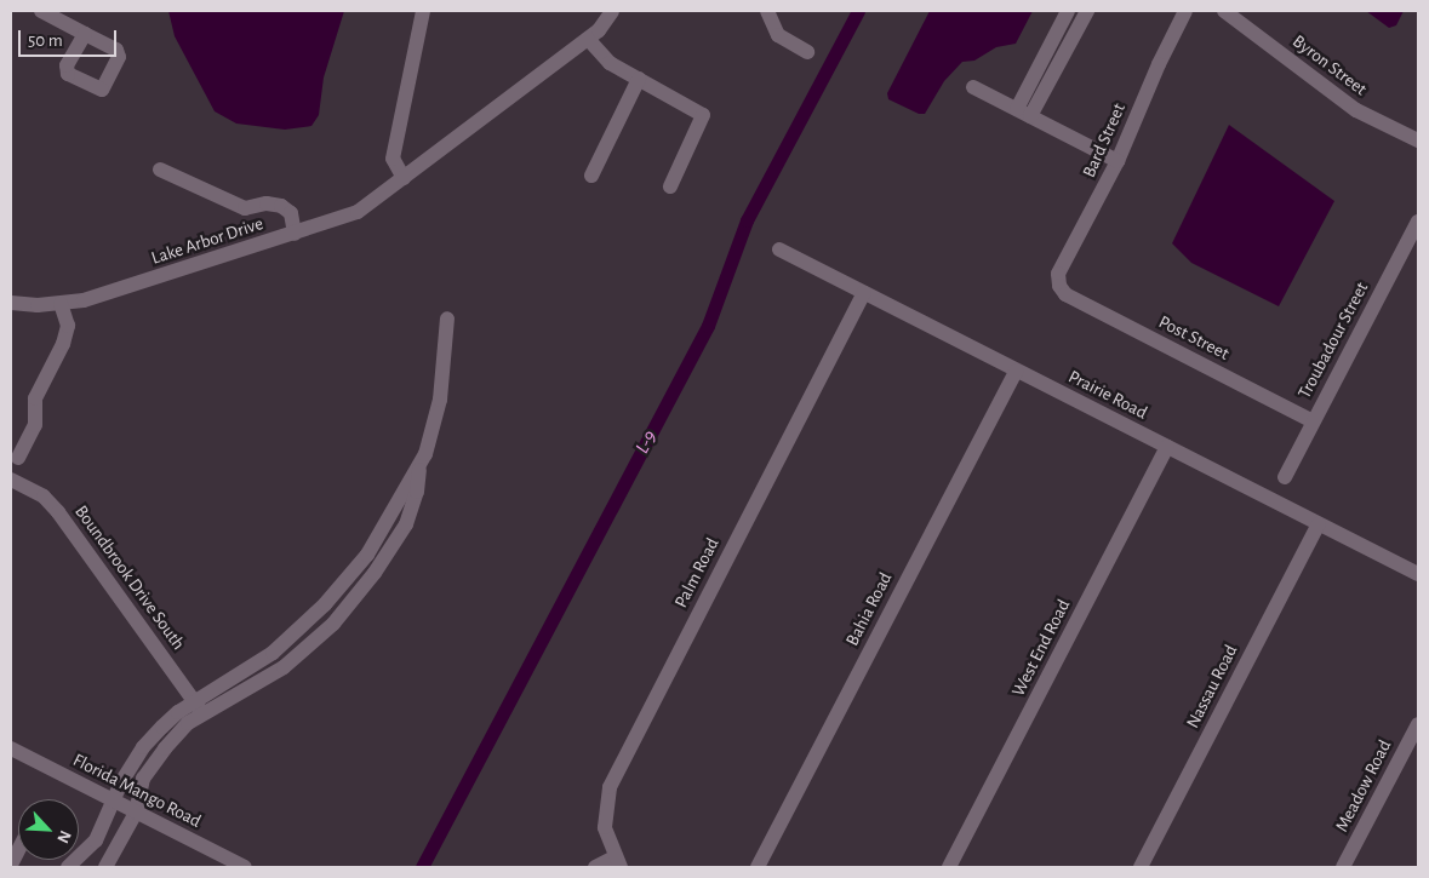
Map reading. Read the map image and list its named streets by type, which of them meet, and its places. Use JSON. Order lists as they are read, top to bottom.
{
  "streets": {
    "street": [
      "Byron Street",
      "Bard Street",
      "Lake Arbor Drive",
      "Post Street",
      "Troubadour Street",
      "Prairie Road",
      "Palm Road",
      "Boundbrook Drive South",
      "Bahia Road",
      "West End Road",
      "Nassau Road",
      "Meadow Road",
      "Florida Mango Road"
    ]
  },
  "crossings": [
    ["Bard Street", "Post Street"],
    ["Post Street", "Troubadour Street"],
    ["Prairie Road", "Palm Road"],
    ["Prairie Road", "Bahia Road"],
    ["Prairie Road", "West End Road"],
    ["Prairie Road", "Nassau Road"]
  ],
  "water": ["L-9"],
  "scale_bar": "50 m",
  "north": "bottom right"
}
